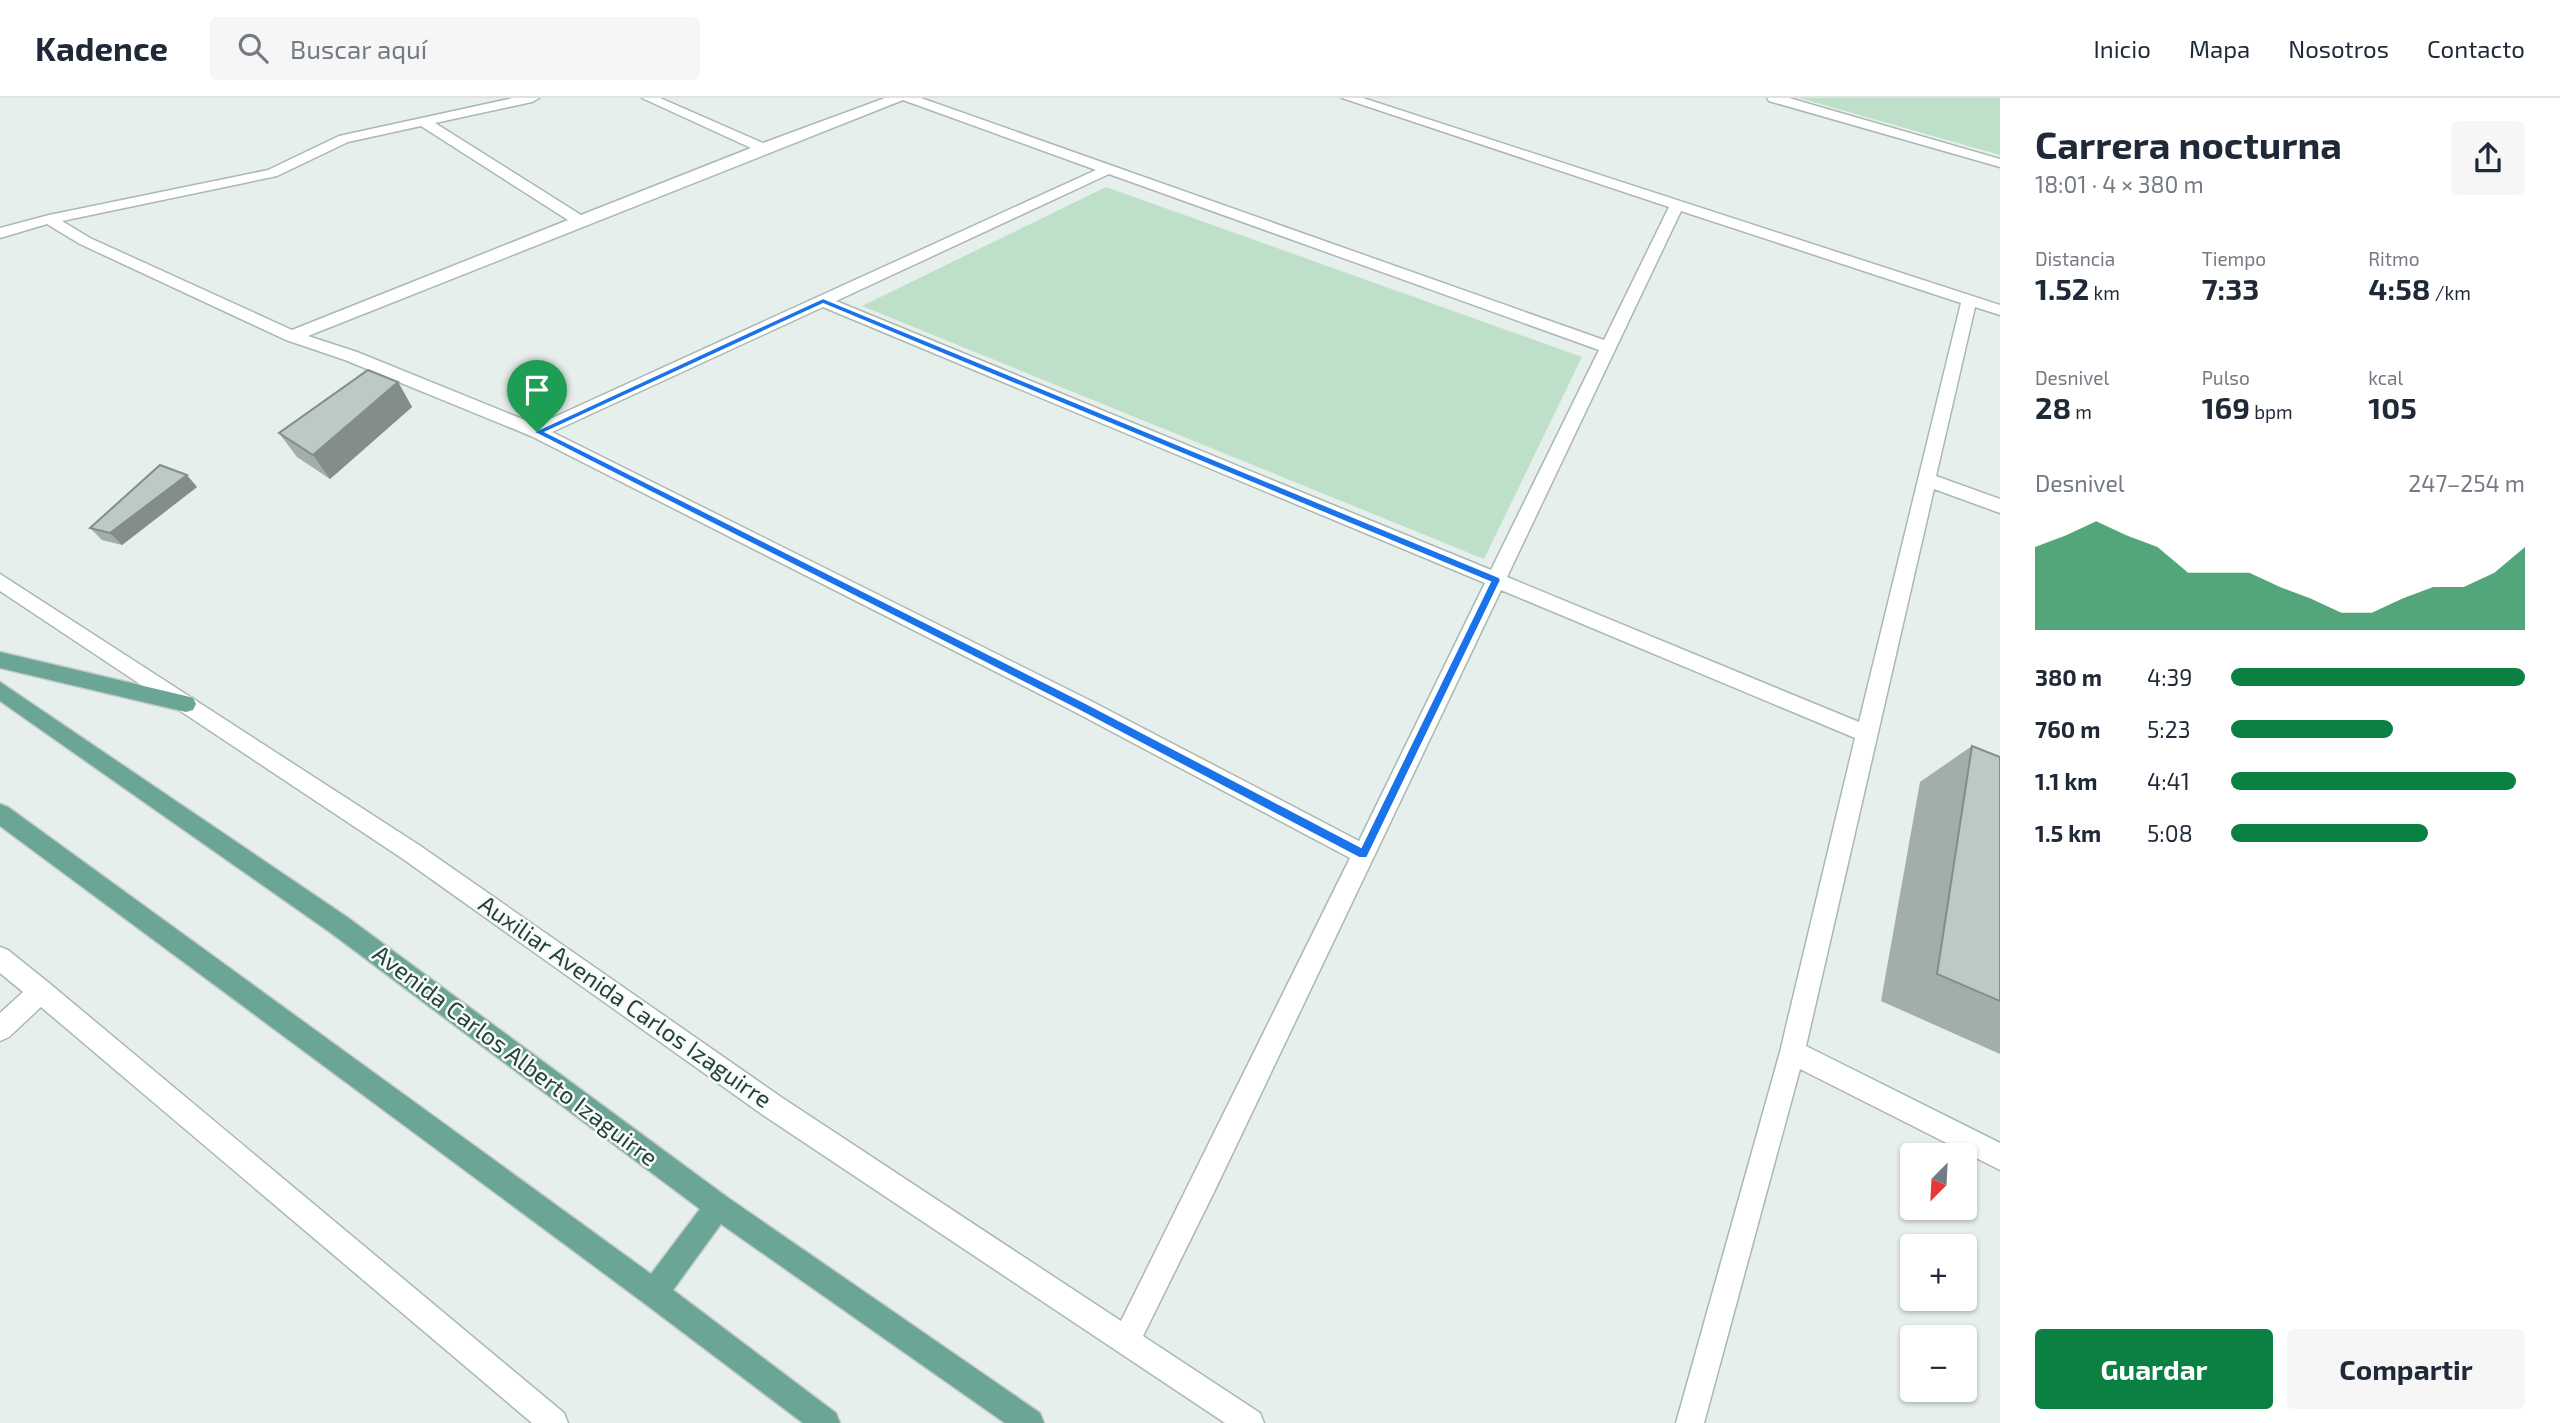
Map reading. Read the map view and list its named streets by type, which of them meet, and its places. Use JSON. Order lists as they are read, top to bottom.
{
  "streets": {
    "main road": ["Avenida Carlos Alberto Izaguirre"],
    "street": ["Auxiliar Avenida Carlos Izaguirre"]
  },
  "north": "bottom left",
  "page": {
    "header": "Kadence",
    "search": "Buscar aquí",
    "nav": [
      "Inicio",
      "Mapa",
      "Nosotros",
      "Contacto"
    ],
    "heading": ["Carrera nocturna", "18:01 · 4 × 380 m"],
    "stats": [
      ["Distancia", "1.52 km"],
      ["Tiempo", "7:33"],
      ["Ritmo", "4:58 /km"],
      ["Desnivel", "28 m"],
      ["Pulso", "169 bpm"],
      ["kcal", "105"]
    ],
    "chart": ["Desnivel", "247–254 m"],
    "list": [
      {
        "name": "380 m",
        "note": "4:39"
      },
      {
        "name": "760 m",
        "note": "5:23"
      },
      {
        "name": "1.1 km",
        "note": "4:41"
      },
      {
        "name": "1.5 km",
        "note": "5:08"
      }
    ],
    "map_buttons": ["+", "−"],
    "buttons": ["Guardar", "Compartir"]
  }
}
